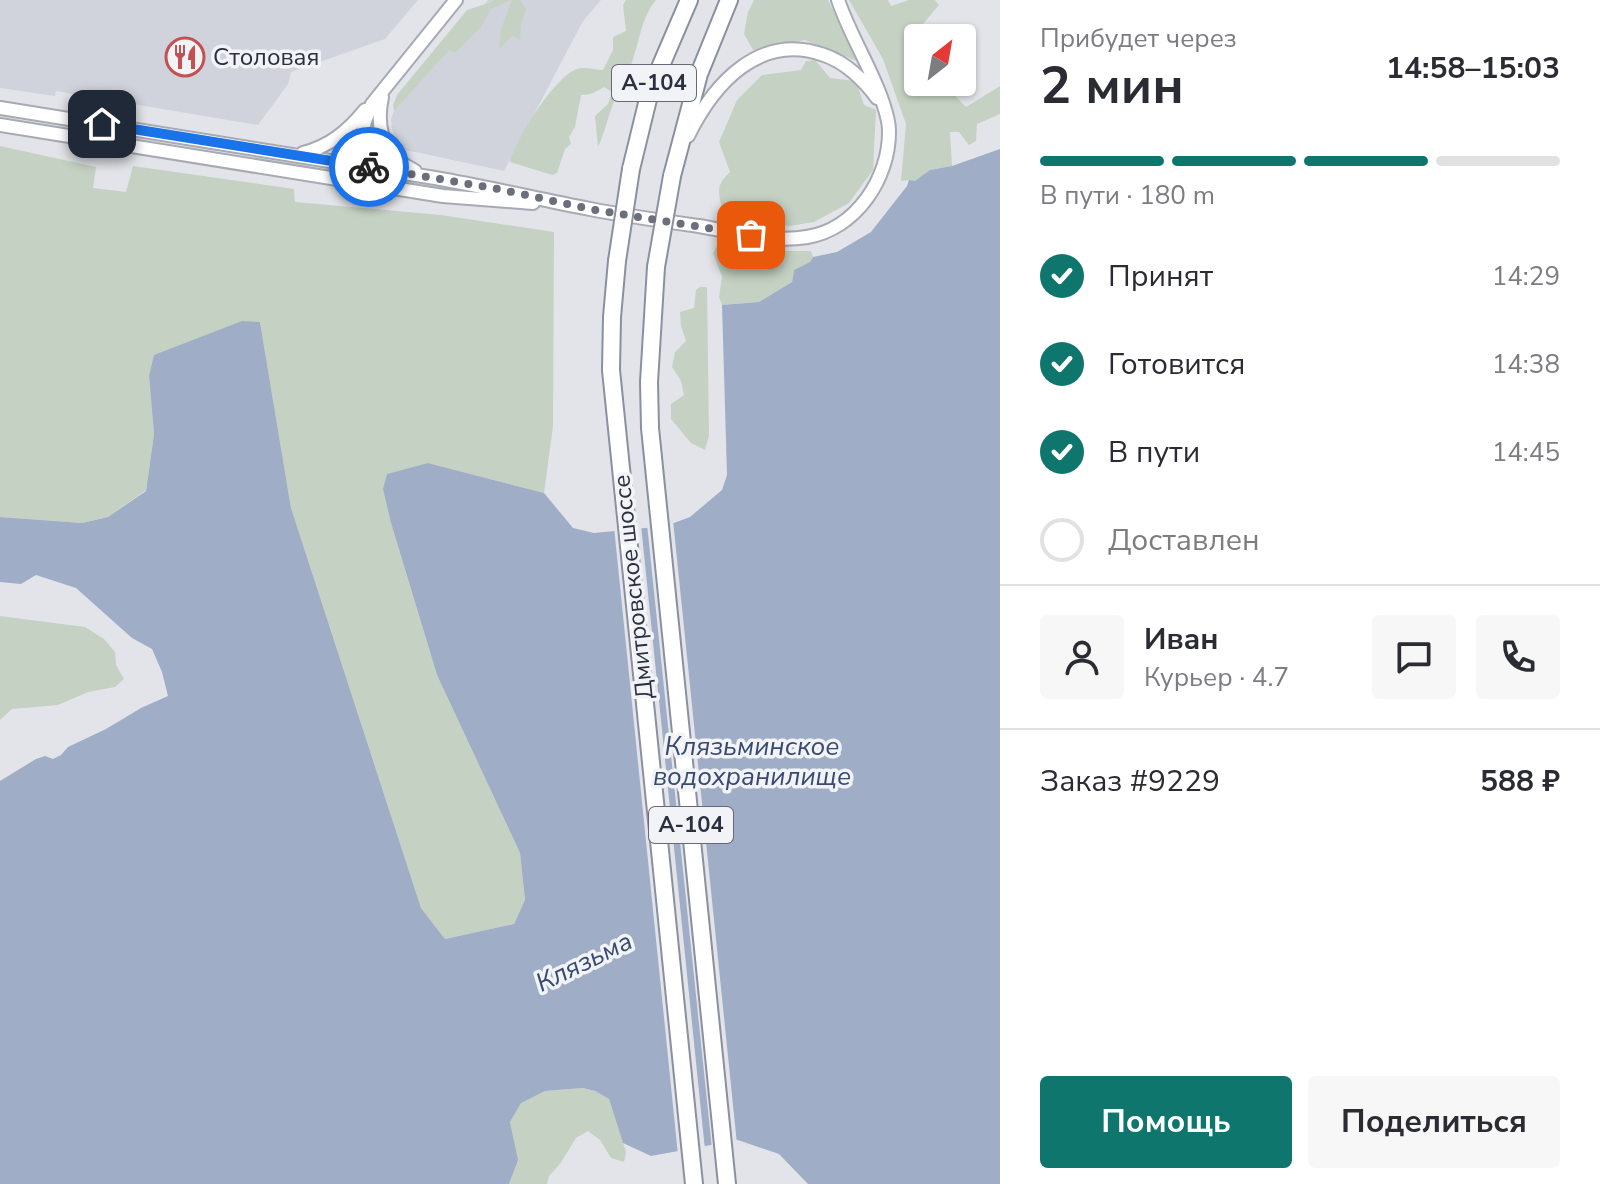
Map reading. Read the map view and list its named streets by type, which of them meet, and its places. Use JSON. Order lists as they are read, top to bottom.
{
  "streets": {
    "highway": ["А-104", "Дмитровское шоссе"]
  },
  "water": ["Клязьминское водохранилище", "Клязьма"],
  "places": {
    "restaurant": ["Столовая"]
  },
  "north": "top right",
  "page": {
    "heading": ["2 мин", "Прибудет через", "14:58–15:03"],
    "panel": [
      "Иван",
      "Курьер · 4.7",
      "Заказ #9229",
      "588 ₽"
    ],
    "bar": "В пути · 180 m",
    "list": [
      ["Принят", "14:29"],
      ["Готовится", "14:38"],
      ["В пути", "14:45"],
      "Доставлен"
    ],
    "buttons": ["Помощь", "Поделиться"]
  }
}
